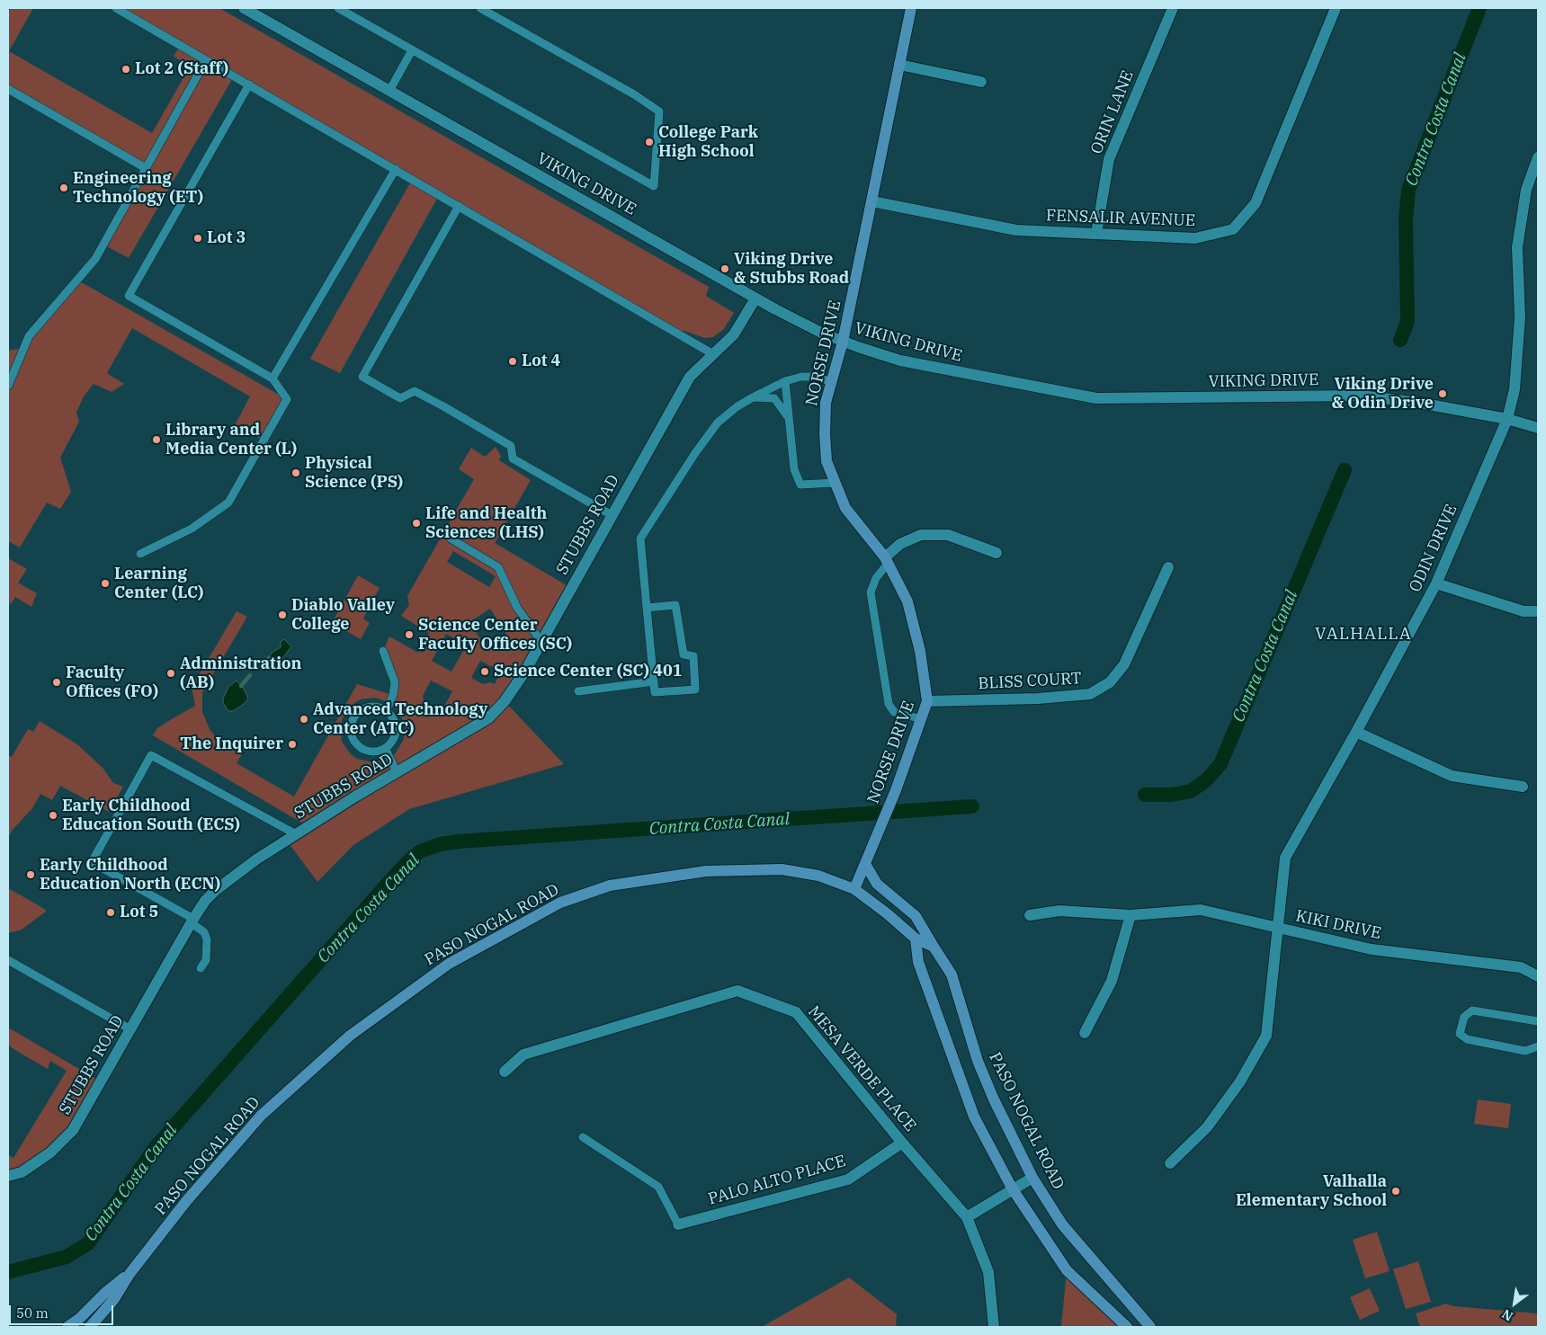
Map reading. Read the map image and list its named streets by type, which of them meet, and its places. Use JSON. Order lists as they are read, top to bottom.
{
  "streets": {
    "street": [
      "ORIN LANE",
      "VIKING DRIVE",
      "FENSALIR AVENUE",
      "NORSE DRIVE",
      "STUBBS ROAD",
      "ODIN DRIVE",
      "BLISS COURT",
      "PASO NOGAL ROAD",
      "KIKI DRIVE",
      "MESA VERDE PLACE",
      "PALO ALTO PLACE"
    ]
  },
  "crossings": [
    ["ORIN LANE", "FENSALIR AVENUE"],
    ["VIKING DRIVE", "NORSE DRIVE"],
    ["VIKING DRIVE", "STUBBS ROAD"],
    ["VIKING DRIVE", "ODIN DRIVE"],
    ["FENSALIR AVENUE", "NORSE DRIVE"],
    ["NORSE DRIVE", "BLISS COURT"],
    ["NORSE DRIVE", "PASO NOGAL ROAD"],
    ["ODIN DRIVE", "KIKI DRIVE"],
    ["MESA VERDE PLACE", "PALO ALTO PLACE"]
  ],
  "districts": ["VALHALLA"],
  "water": ["Contra Costa Canal"],
  "places": [
    "Lot 2 (Staff)",
    "College Park High School",
    "Engineering Technology (ET)",
    "Lot 3",
    "Viking Drive & Stubbs Road",
    "Lot 4",
    "Viking Drive & Odin Drive",
    "Library and Media Center (L)",
    "Physical Science (PS)",
    "Life and Health Sciences (LHS)",
    "Learning Center (LC)",
    "Diablo Valley College",
    "Science Center Faculty Offices (SC)",
    "Science Center (SC) 401",
    "Administration (AB)",
    "Faculty Offices (FO)",
    "Advanced Technology Center (ATC)",
    "The Inquirer",
    "Early Childhood Education South (ECS)",
    "Early Childhood Education North (ECN)",
    "Lot 5",
    "Valhalla Elementary School"
  ],
  "scale_bar": "50 m",
  "north": "bottom left"
}
